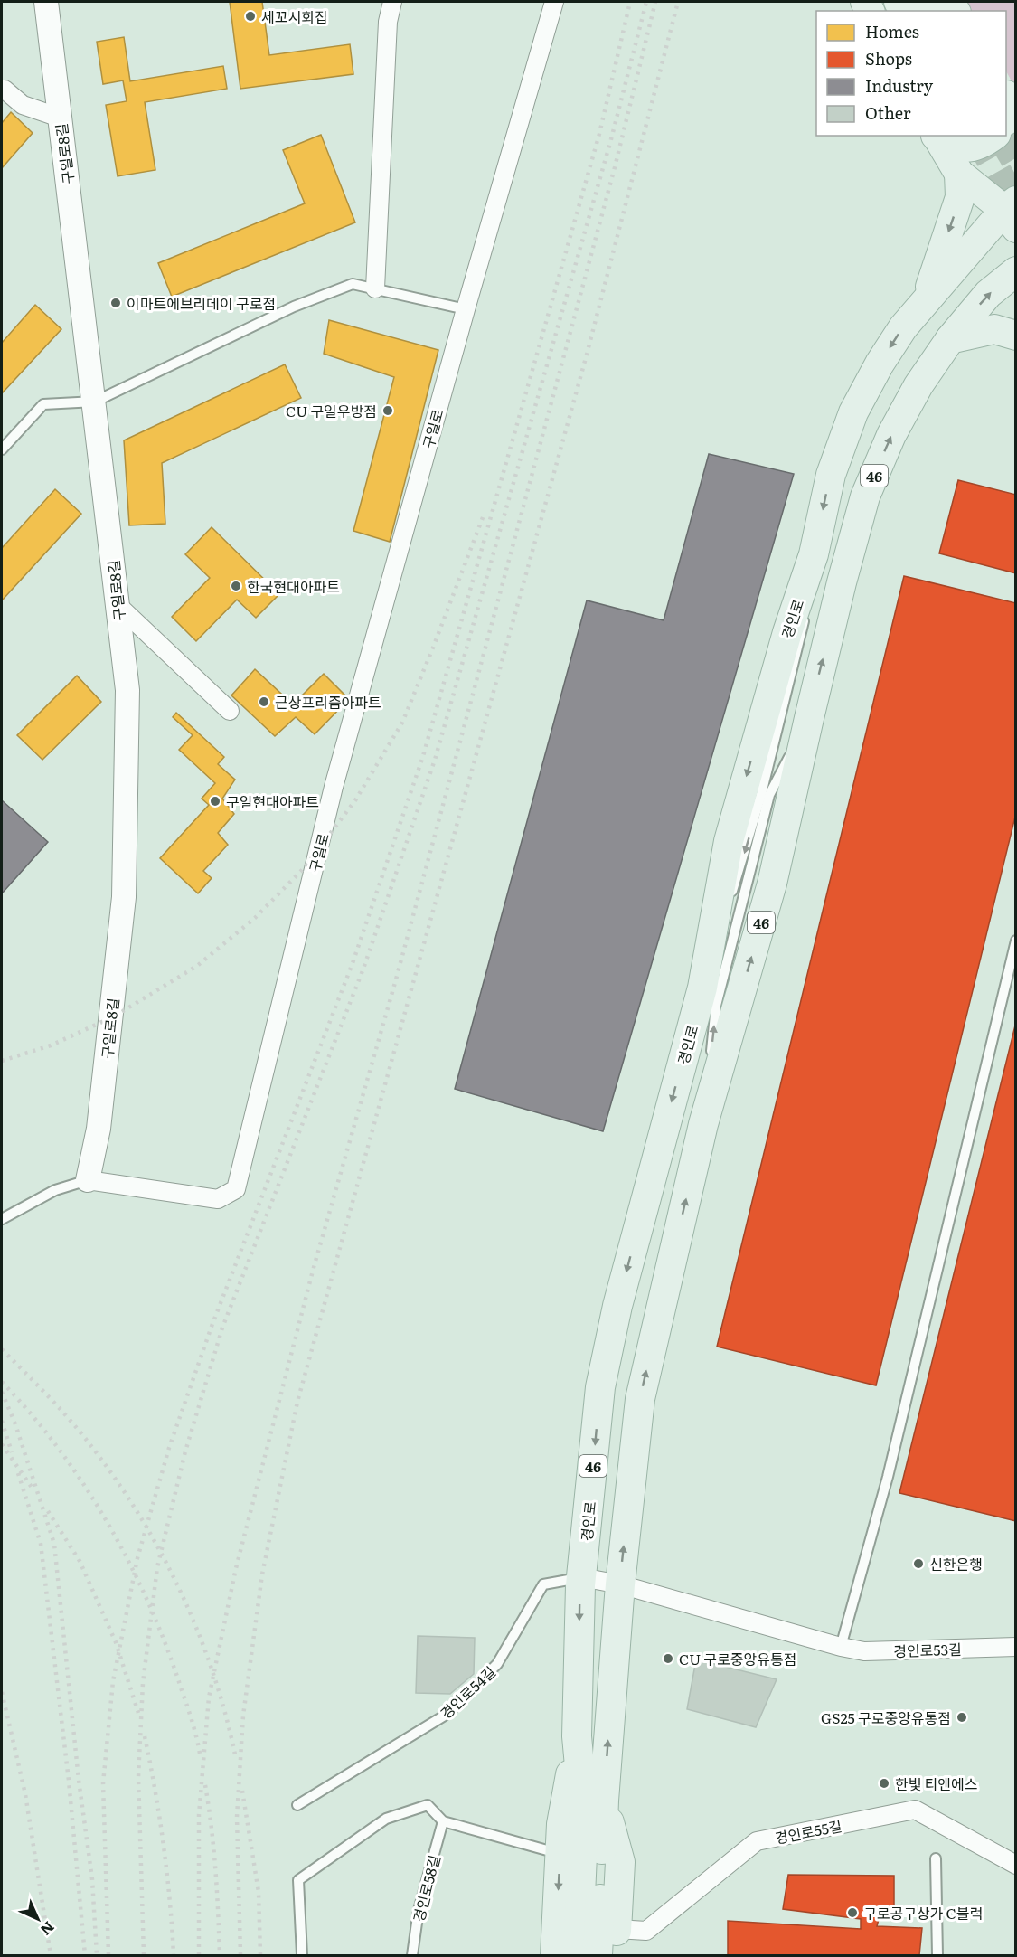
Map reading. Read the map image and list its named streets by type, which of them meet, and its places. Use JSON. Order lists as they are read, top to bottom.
{
  "streets": {
    "main road": ["46", "경인로"],
    "street": [
      "구일로8길",
      "구일로",
      "경인로53길",
      "경인로55길"
    ],
    "lane": ["경인로54길", "경인로58길"]
  },
  "crossings": [
    ["구일로8길", "구일로"],
    ["46", "경인로53길"],
    ["경인로", "경인로53길"],
    ["경인로", "경인로54길"],
    ["경인로53길", "경인로54길"]
  ],
  "places": [
    "세꼬시회집",
    "이마트에브리데이 구로점",
    "CU 구일우방점",
    "한국현대아파트",
    "근상프리즘아파트",
    "구일현대아파트",
    "신한은행",
    "CU 구로중앙유통점",
    "GS25 구로중앙유통점",
    "한빛 티앤에스",
    "구로공구상가 C블럭"
  ],
  "legend": [
    "Homes",
    "Shops",
    "Industry",
    "Other"
  ],
  "north": "bottom right"
}
